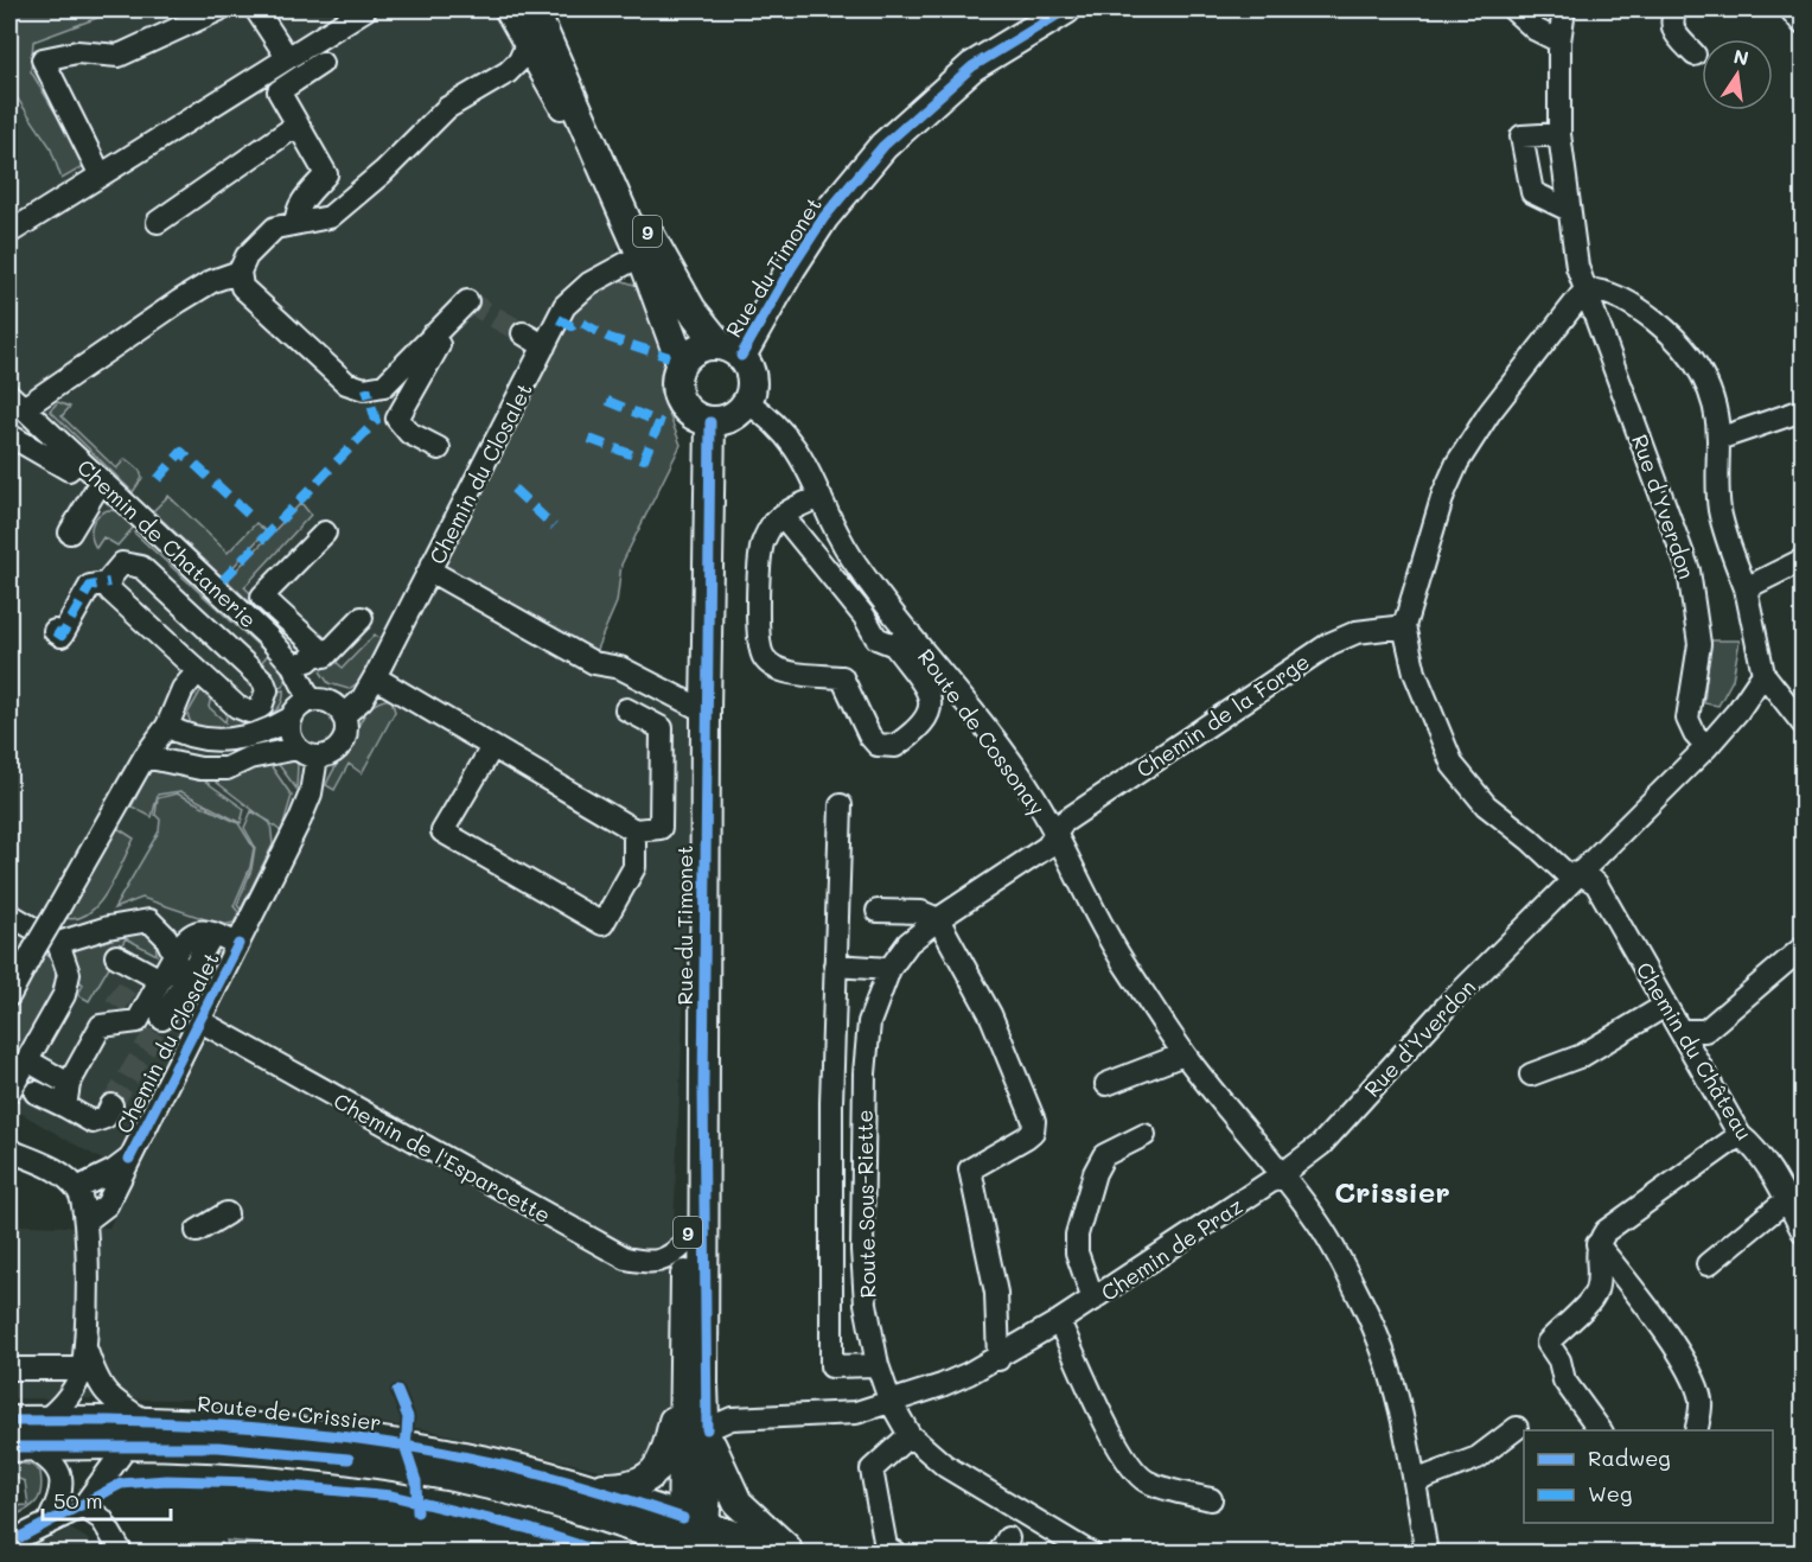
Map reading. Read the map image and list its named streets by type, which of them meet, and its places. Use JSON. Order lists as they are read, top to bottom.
{
  "streets": {
    "main road": ["9", "Rue du Timonet", "Route de Crissier"],
    "street": [
      "Chemin du Closalet",
      "Rue d'Yverdon",
      "Chemin de Chatanerie",
      "Chemin de la Forge",
      "Route de Cossonay",
      "Chemin du Château",
      "Chemin de l'Esparcette",
      "Route Sous-Riette",
      "Chemin de Praz"
    ]
  },
  "crossings": [
    ["9", "Rue du Timonet"],
    ["9", "Chemin du Closalet"],
    ["9", "Route de Cossonay"],
    ["9", "Chemin de Praz"],
    ["Rue du Timonet", "Route de Cossonay"],
    ["Rue du Timonet", "Chemin de l'Esparcette"],
    ["Rue du Timonet", "Chemin de Praz"],
    ["Rue du Timonet", "Route de Crissier"],
    ["Chemin du Closalet", "Chemin de Chatanerie"],
    ["Chemin du Closalet", "Chemin de l'Esparcette"],
    ["Rue d'Yverdon", "Route de Cossonay"],
    ["Rue d'Yverdon", "Chemin du Château"],
    ["Rue d'Yverdon", "Chemin de Praz"],
    ["Chemin de la Forge", "Route de Cossonay"],
    ["Chemin de la Forge", "Chemin du Château"],
    ["Chemin de la Forge", "Route Sous-Riette"],
    ["Route de Cossonay", "Route Sous-Riette"],
    ["Route de Cossonay", "Chemin de Praz"],
    ["Route Sous-Riette", "Chemin de Praz"]
  ],
  "districts": ["Crissier"],
  "legend": ["Radweg", "Weg"],
  "scale_bar": "50 m",
  "north": "top"
}
